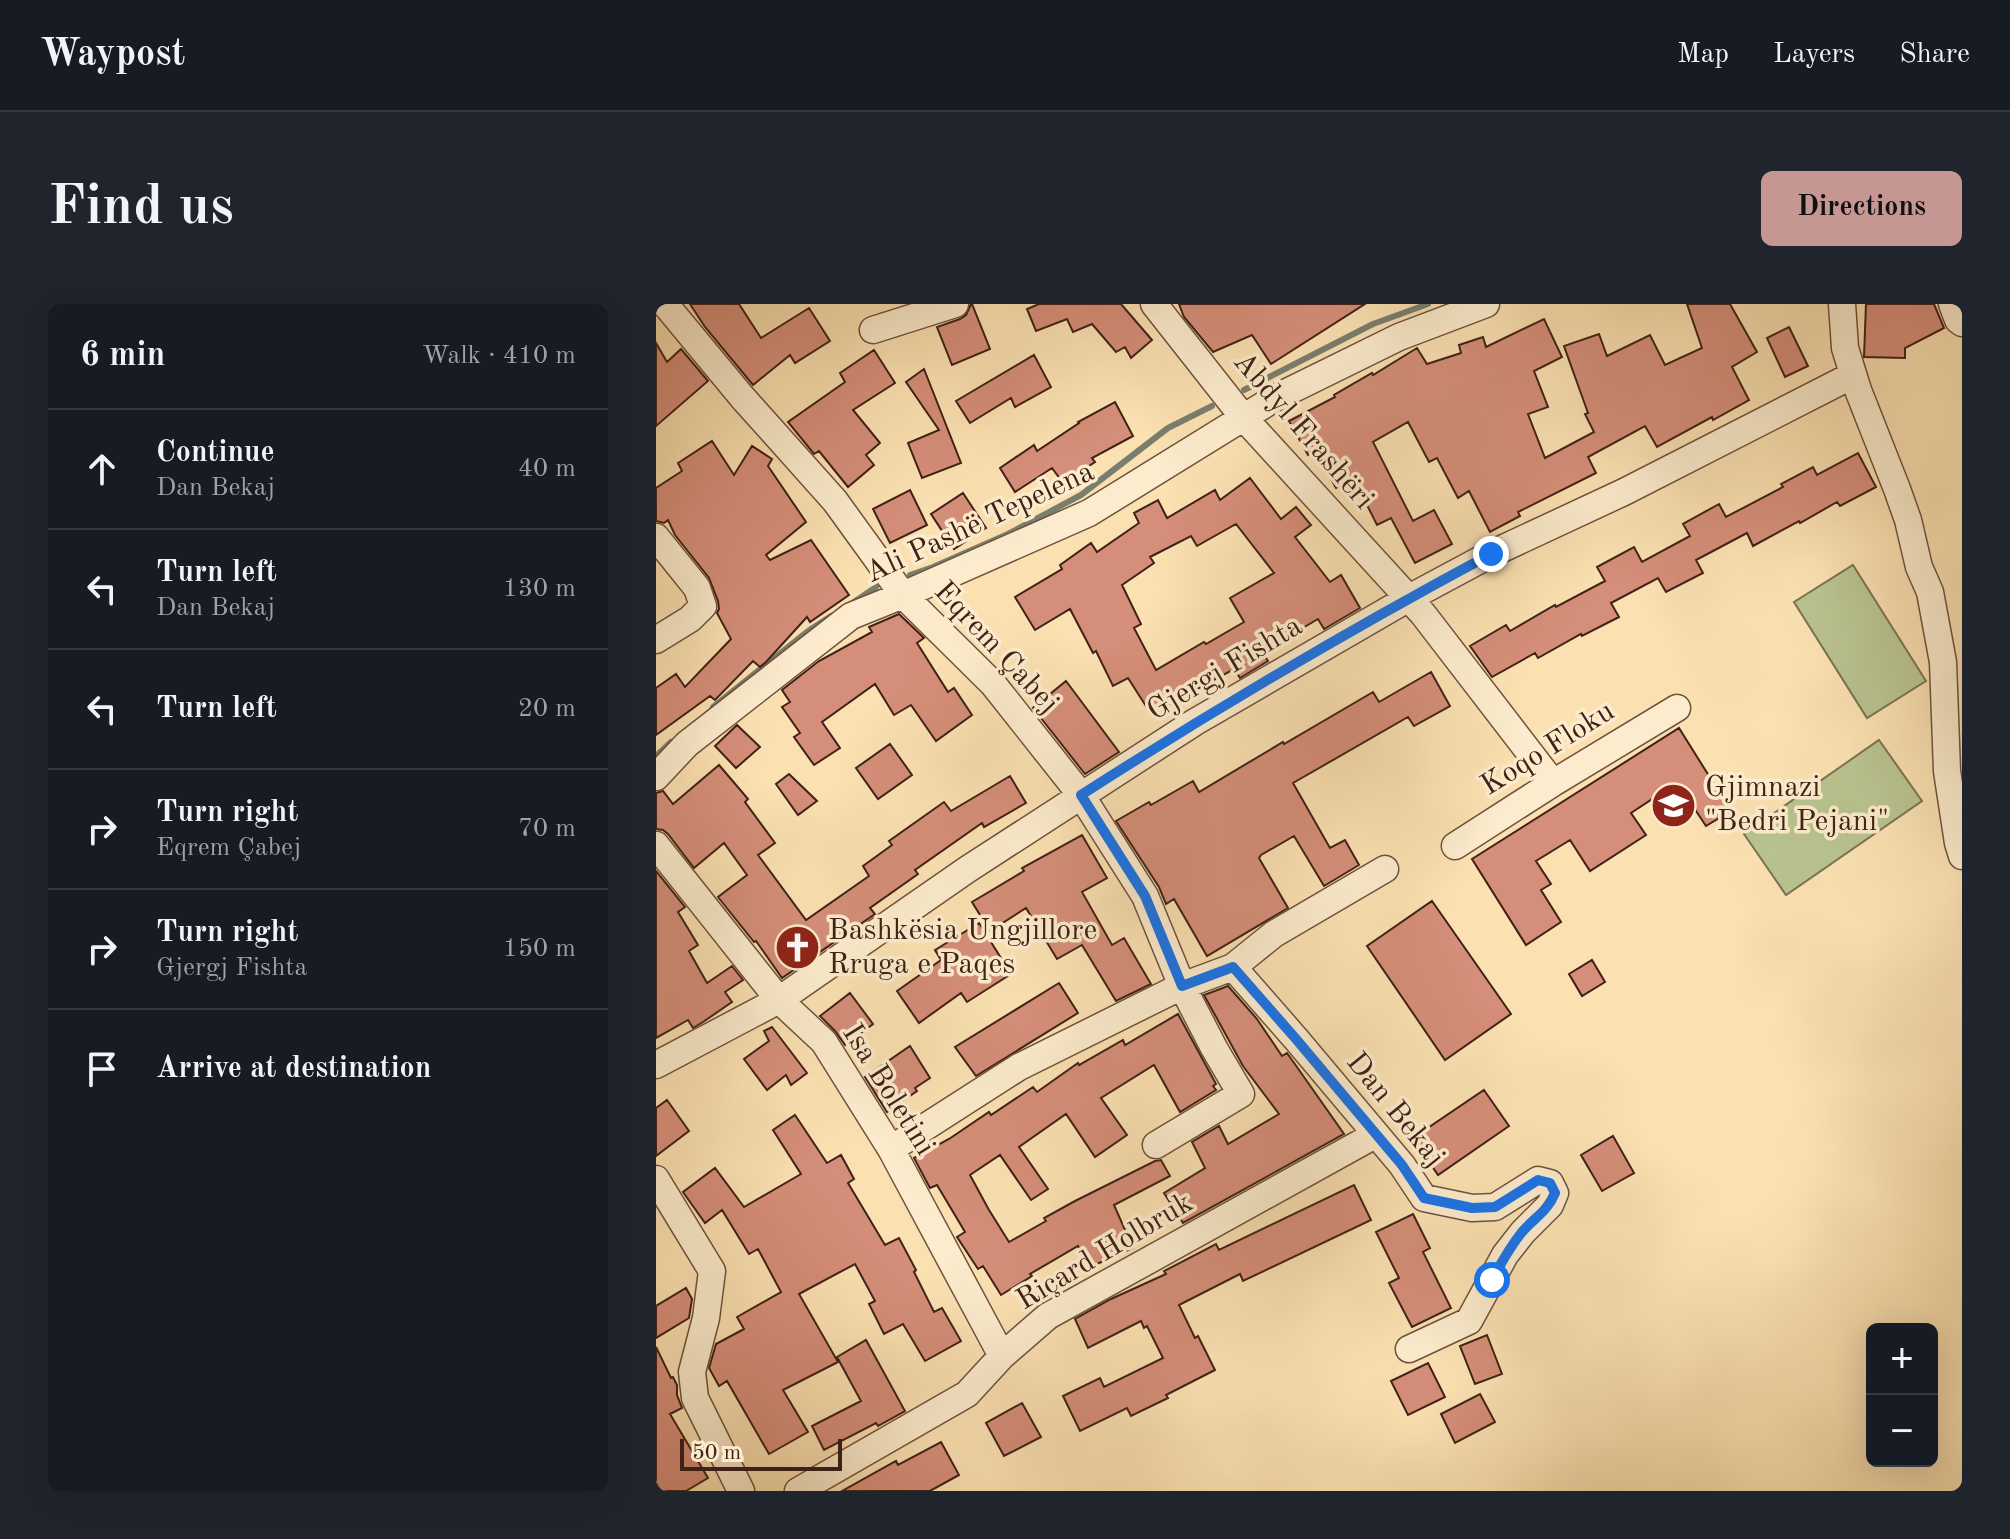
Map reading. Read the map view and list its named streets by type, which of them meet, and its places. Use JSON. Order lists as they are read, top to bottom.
{
  "streets": {
    "street": [
      "Abdyl Frashëri",
      "Ali Pashë Tepelena",
      "Eqrem Çabej",
      "Gjergj Fishta",
      "Koqo Floku",
      "Isa Boletini",
      "Dan Bekaj",
      "Riçard Holbruk"
    ]
  },
  "crossings": [
    ["Abdyl Frashëri", "Ali Pashë Tepelena"],
    ["Abdyl Frashëri", "Gjergj Fishta"],
    ["Abdyl Frashëri", "Koqo Floku"],
    ["Ali Pashë Tepelena", "Eqrem Çabej"],
    ["Eqrem Çabej", "Gjergj Fishta"],
    ["Gjergj Fishta", "Isa Boletini"],
    ["Isa Boletini", "Riçard Holbruk"],
    ["Dan Bekaj", "Riçard Holbruk"]
  ],
  "places": {
    "school or university": ["Gjimnazi \"Bedri Pejani\""],
    "church": ["Bashkësia Ungjillore Rruga e Paqes"]
  },
  "scale_bar": "50 m",
  "page": {
    "header": "Waypost",
    "nav": ["Map", "Layers", "Share"],
    "buttons": "Directions",
    "title": "Find us",
    "heading": ["6 min", "Walk · 410 m"],
    "list": [
      ["Continue", "Dan Bekaj", "40 m"],
      ["Turn left", "Dan Bekaj", "130 m"],
      ["Turn left", "20 m"],
      ["Turn right", "Eqrem Çabej", "70 m"],
      ["Turn right", "Gjergj Fishta", "150 m"],
      "Arrive at destination"
    ],
    "map_buttons": ["+", "−"],
    "scale": "50 m"
  }
}
